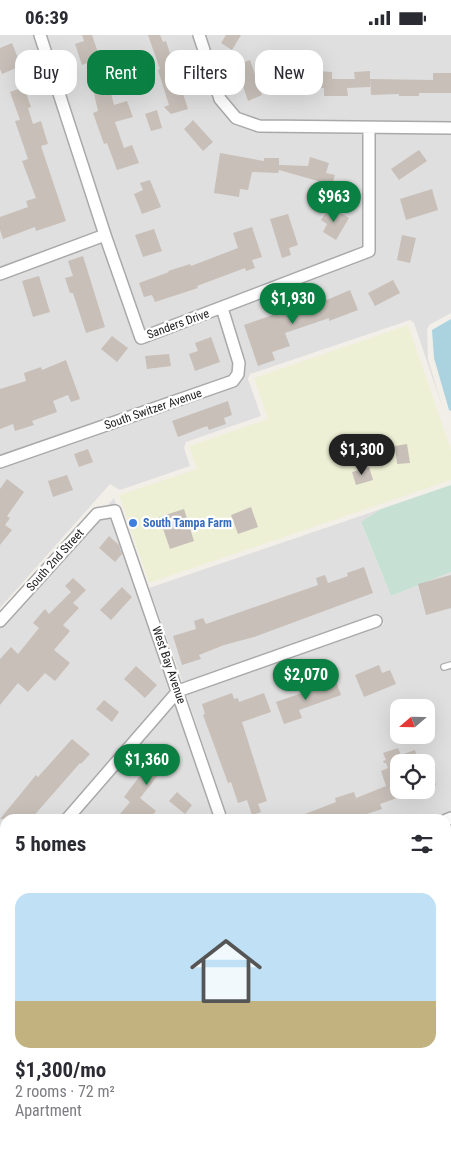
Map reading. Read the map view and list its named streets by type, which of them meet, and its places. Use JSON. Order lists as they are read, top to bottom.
{
  "streets": {
    "street": [
      "Sanders Drive",
      "South Switzer Avenue",
      "South 2nd Street",
      "West Bay Avenue"
    ]
  },
  "crossings": [
    ["Sanders Drive", "South Switzer Avenue"],
    ["South 2nd Street", "West Bay Avenue"]
  ],
  "places": ["South Tampa Farm"],
  "north": "left",
  "page": {
    "status": "06:39",
    "chip": [
      "Buy",
      "Rent",
      "Filters",
      "New"
    ],
    "price": [
      "$963",
      "$1,930",
      "$1,300",
      "$2,070",
      "$1,360"
    ],
    "heading": "5 homes",
    "list": [
      {
        "name": "$1,300/mo",
        "note": "2 rooms · 72 m² · Apartment"
      }
    ]
  }
}
